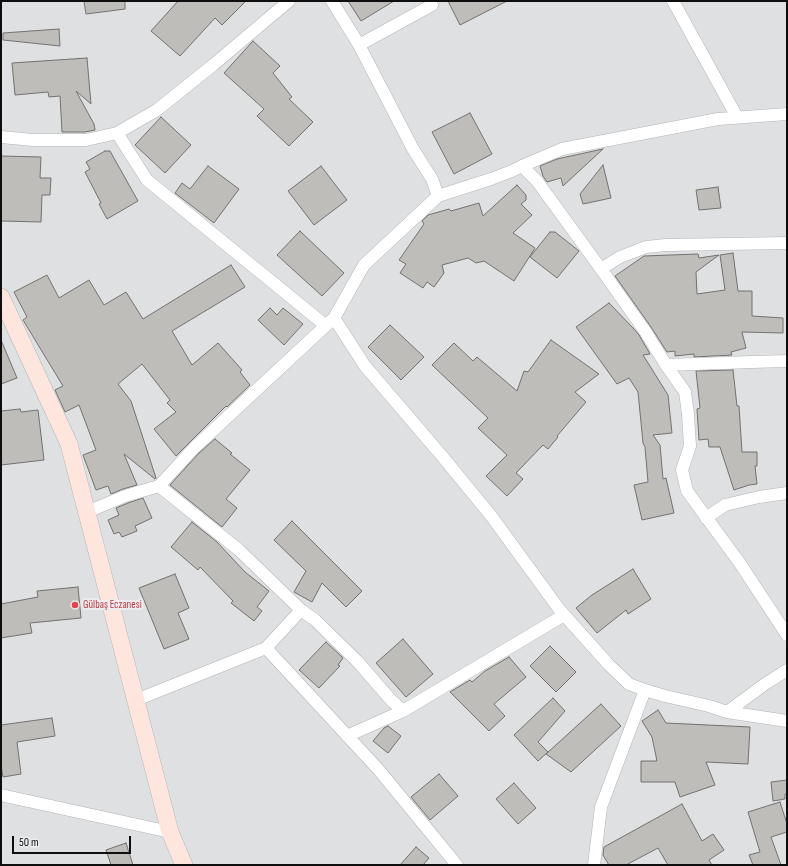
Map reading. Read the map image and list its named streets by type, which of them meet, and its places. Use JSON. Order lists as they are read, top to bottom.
{
  "places": ["Gülbaş Eczanesi"],
  "scale_bar": "50 m"
}
